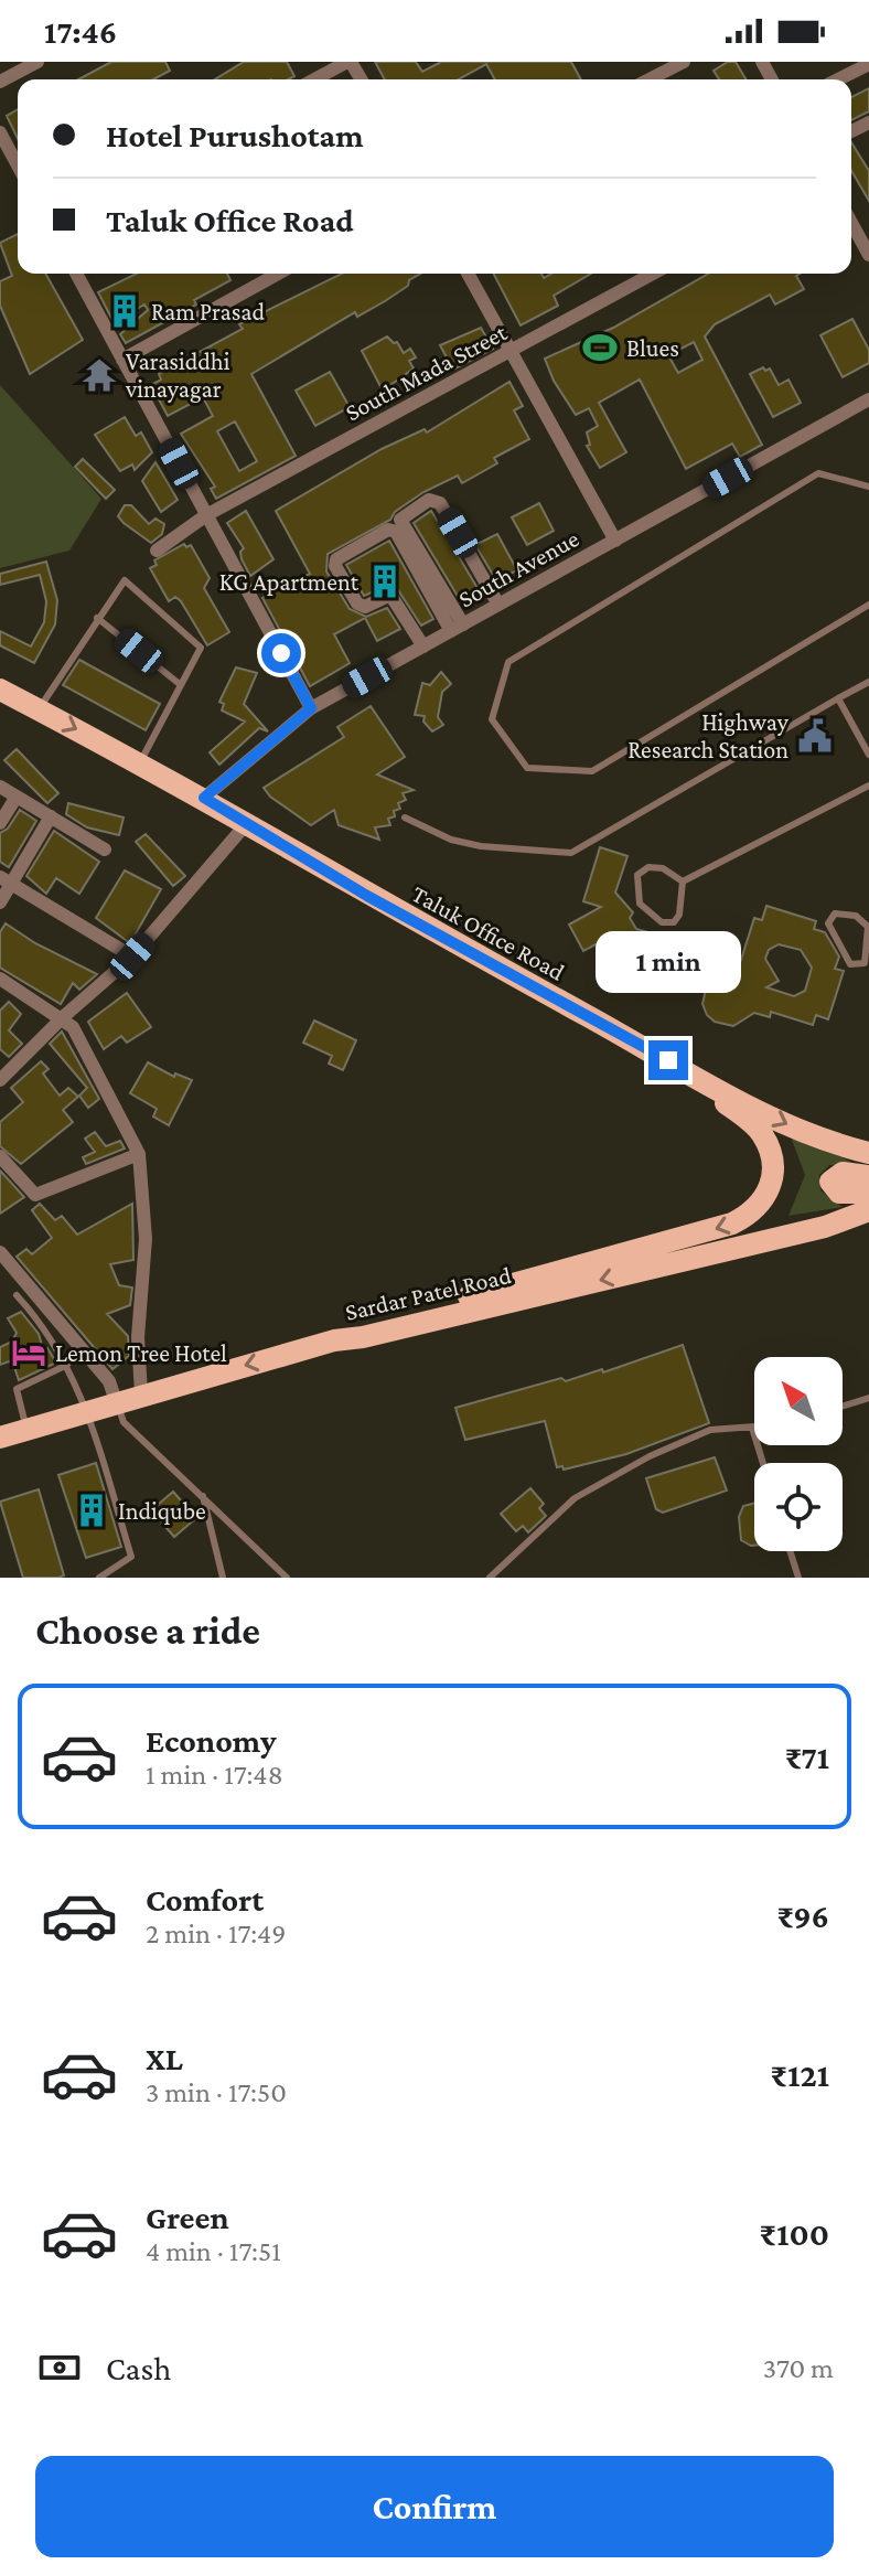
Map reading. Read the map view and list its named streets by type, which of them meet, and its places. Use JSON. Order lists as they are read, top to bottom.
{
  "streets": {
    "main road": ["Taluk Office Road", "Sardar Patel Road"],
    "street": ["South Mada Street", "South Avenue"]
  },
  "crossings": [
    ["South Avenue", "Taluk Office Road"]
  ],
  "one_way": ["Sardar Patel Road"],
  "places": {
    "building": ["Ram Prasad", "KG Apartment", "Indiqube"],
    "sports": ["Blues"],
    "temple": ["Varasiddhi vinayagar"],
    "public building": ["Highway Research Station"],
    "hotel": ["Lemon Tree Hotel"]
  },
  "north": "top left",
  "page": {
    "status": "17:46",
    "banner": ["Hotel Purushotam", "Taluk Office Road"],
    "bubble": "1 min",
    "heading": "Choose a ride",
    "list": [
      {
        "name": "Economy",
        "note": "1 min · 17:48",
        "value": "₹71"
      },
      {
        "name": "Comfort",
        "note": "2 min · 17:49",
        "value": "₹96"
      },
      {
        "name": "XL",
        "note": "3 min · 17:50",
        "value": "₹121"
      },
      {
        "name": "Green",
        "note": "4 min · 17:51",
        "value": "₹100"
      }
    ],
    "pay": ["Cash", "370 m"],
    "buttons": "Confirm"
  }
}
